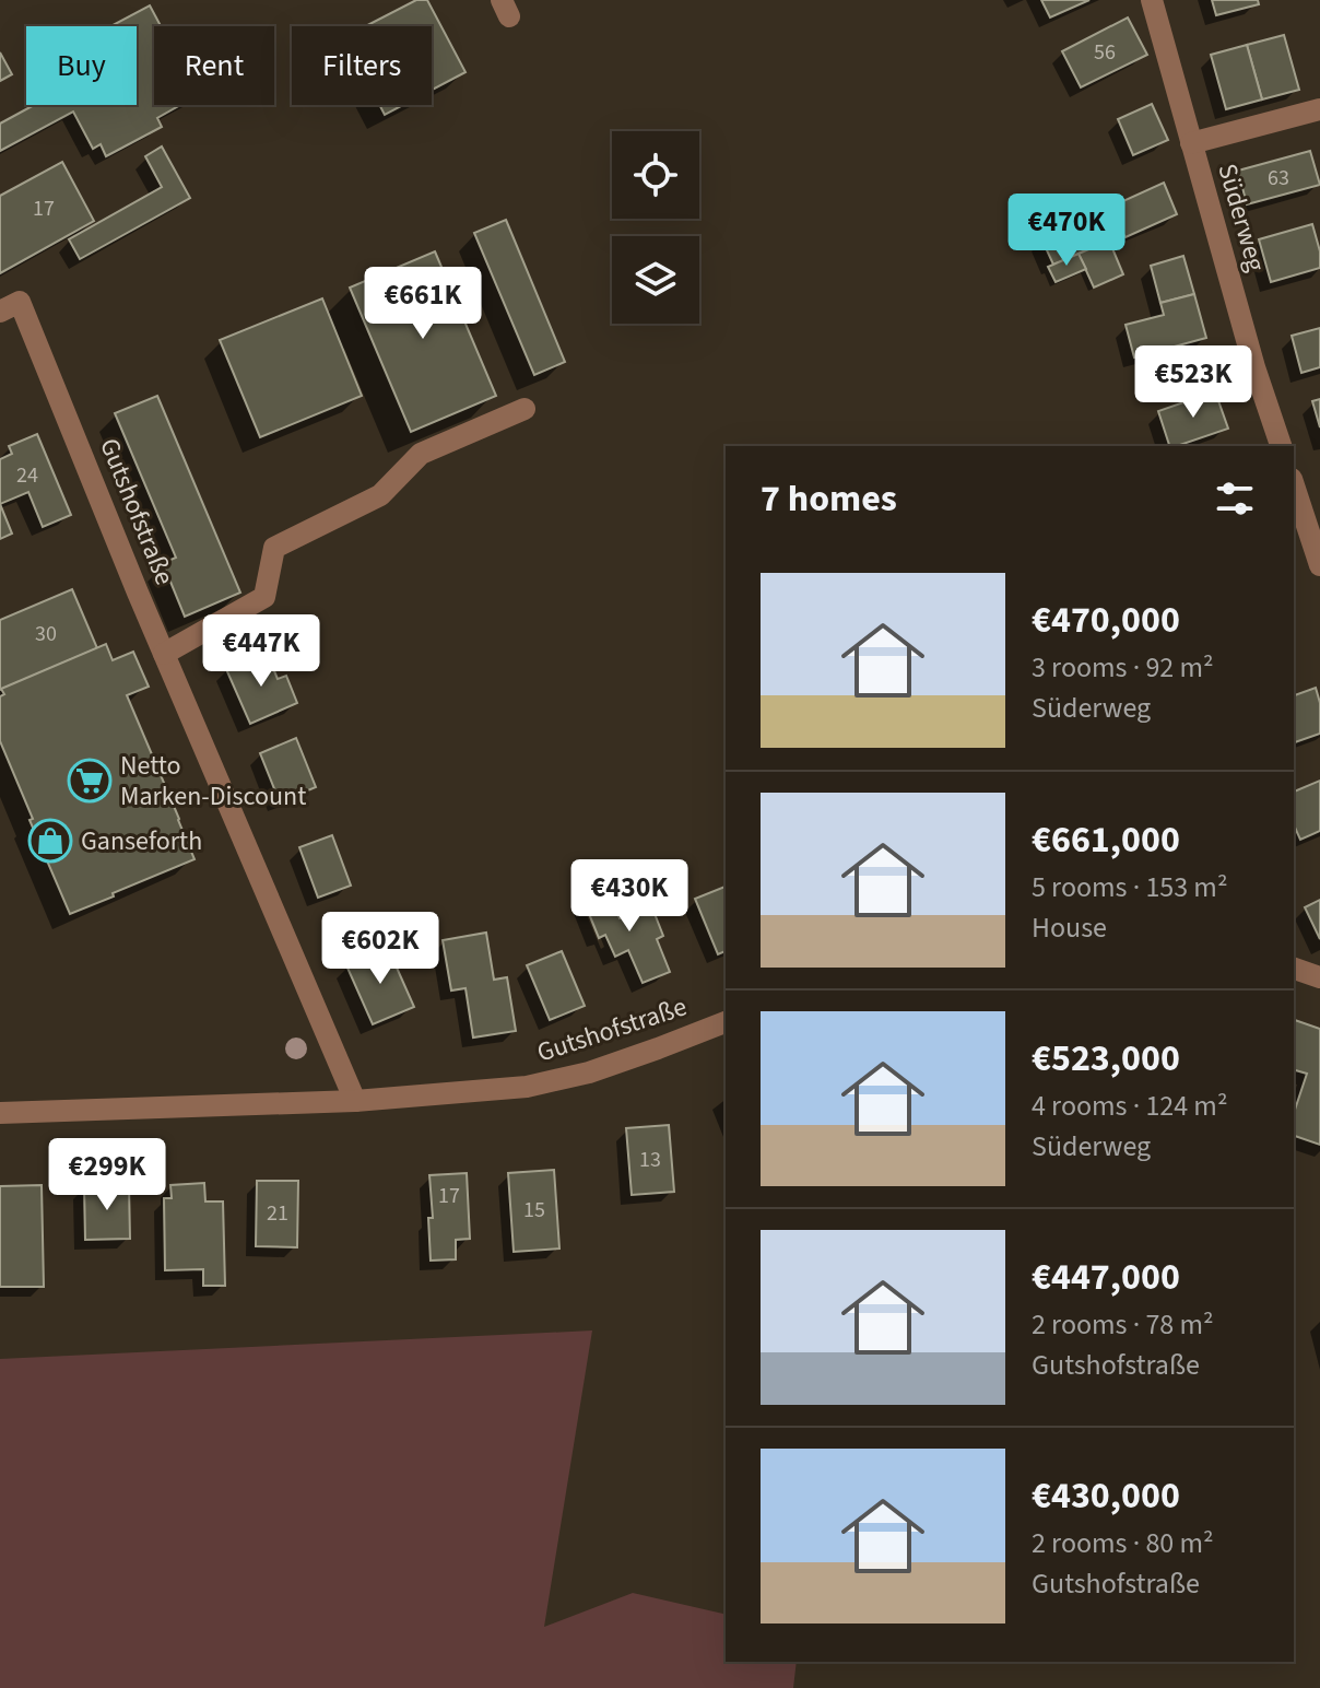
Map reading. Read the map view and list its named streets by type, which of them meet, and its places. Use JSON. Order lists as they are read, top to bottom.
{
  "streets": {
    "street": ["Süderweg", "Gutshofstraße"]
  },
  "places": {
    "supermarket": ["Netto Marken-Discount"],
    "shop": ["Ganseforth"]
  },
  "house_numbers": [
    "56",
    "63",
    "17",
    "24",
    "30",
    "13",
    "17",
    "15",
    "21"
  ],
  "page": {
    "chip": ["Buy", "Rent", "Filters"],
    "price": [
      "€470K",
      "€661K",
      "€523K",
      "€447K",
      "€430K",
      "€602K",
      "€299K"
    ],
    "heading": "7 homes",
    "list": [
      {
        "name": "€470,000",
        "note": "3 rooms · 92 m² · Süderweg"
      },
      {
        "name": "€661,000",
        "note": "5 rooms · 153 m² · House"
      },
      {
        "name": "€523,000",
        "note": "4 rooms · 124 m² · Süderweg"
      },
      {
        "name": "€447,000",
        "note": "2 rooms · 78 m² · Gutshofstraße"
      },
      {
        "name": "€430,000",
        "note": "2 rooms · 80 m² · Gutshofstraße"
      }
    ]
  }
}
